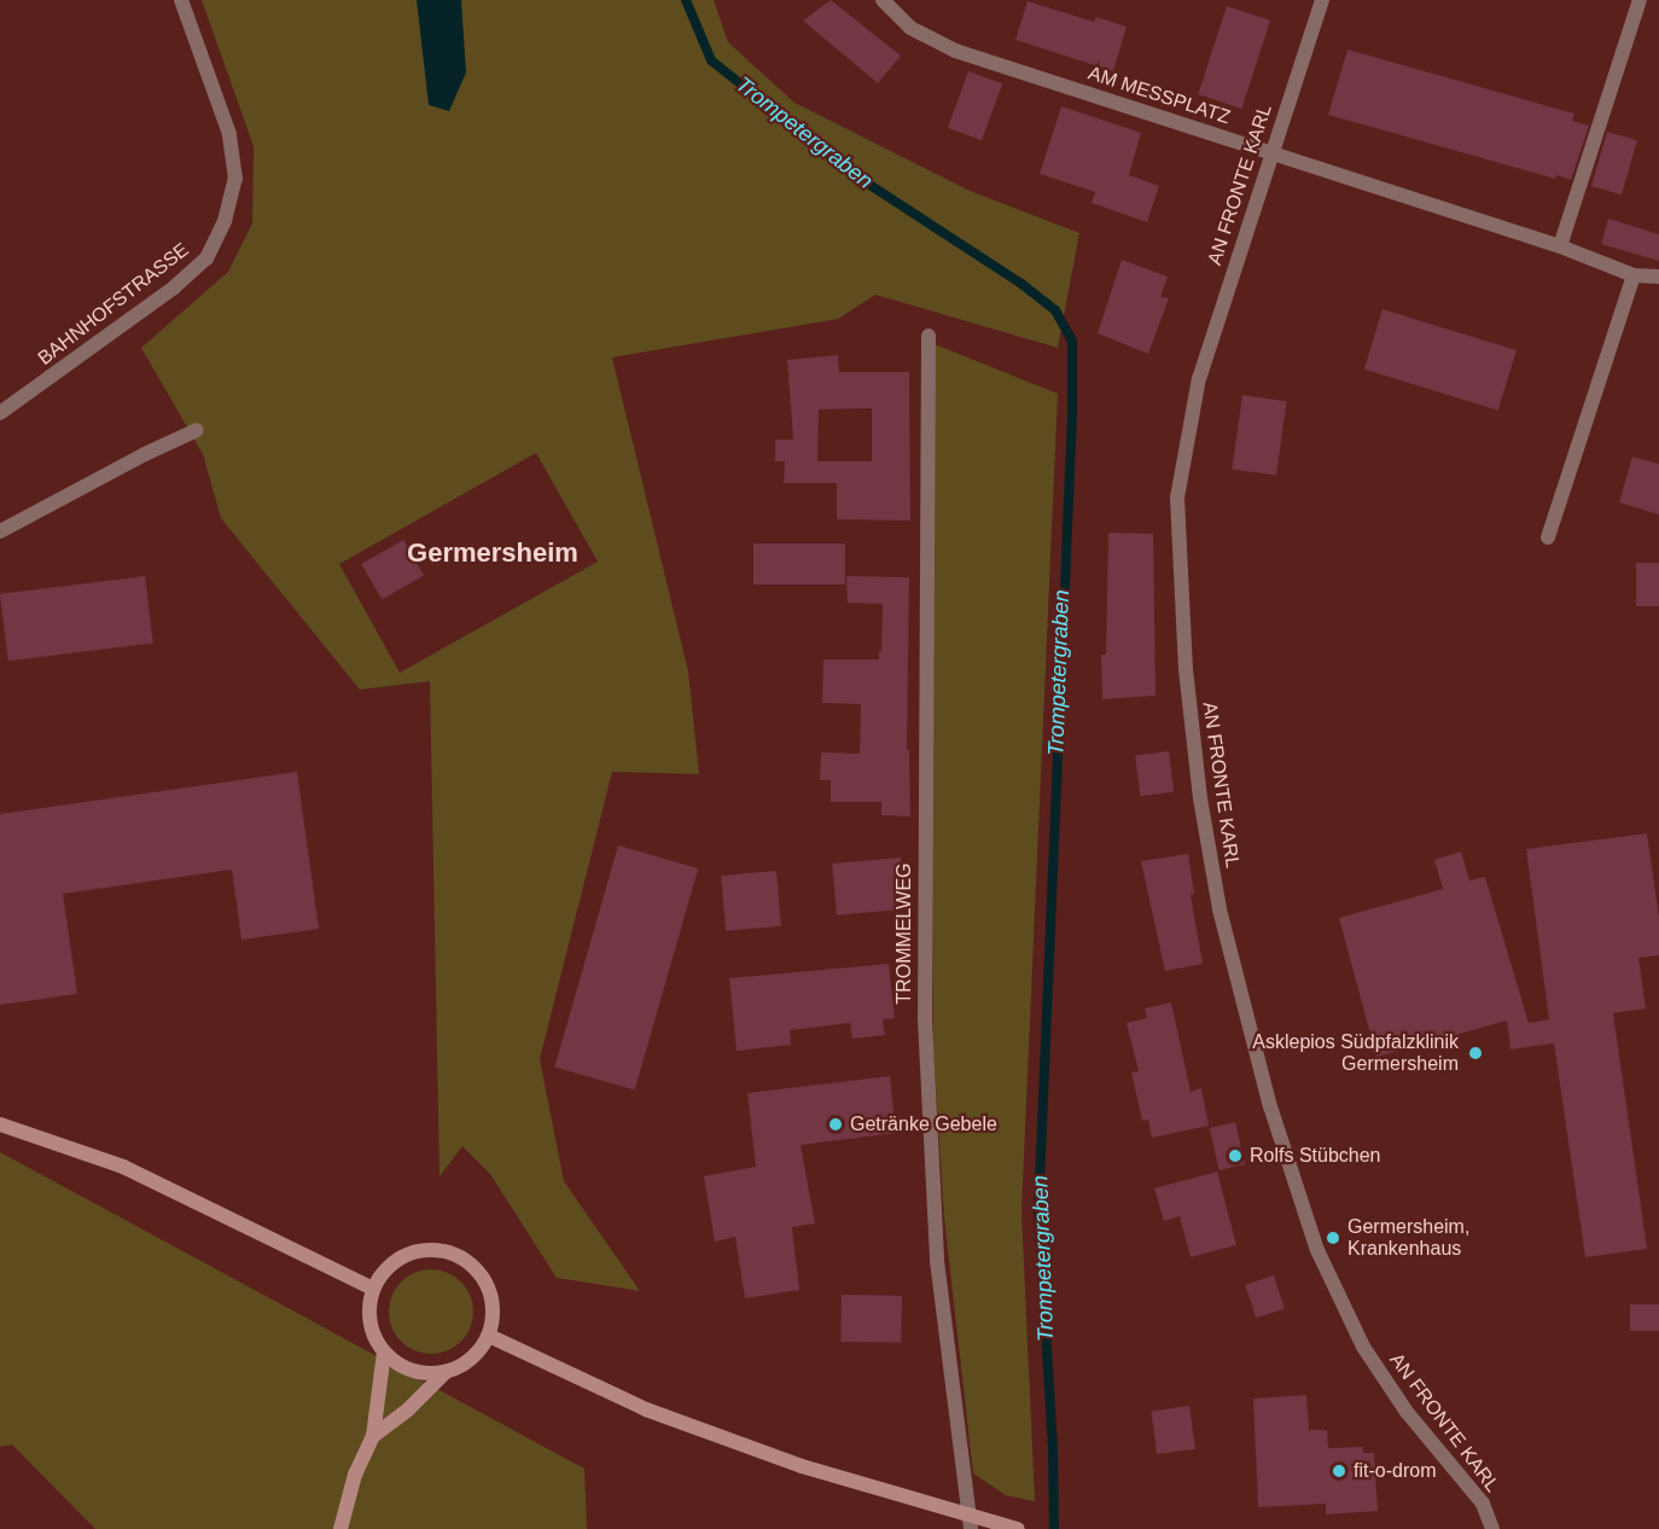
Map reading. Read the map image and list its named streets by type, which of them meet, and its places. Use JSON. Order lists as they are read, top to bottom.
{
  "streets": {
    "street": [
      "AM MESSPLATZ",
      "AN FRONTE KARL",
      "BAHNHOFSTRASSE",
      "TROMMELWEG"
    ]
  },
  "crossings": [
    ["AM MESSPLATZ", "AN FRONTE KARL"]
  ],
  "districts": ["Germersheim"],
  "water": ["Trompetergraben"],
  "places": [
    "Asklepios Südpfalzklinik Germersheim",
    "Getränke Gebele",
    "Rolfs Stübchen",
    "Germersheim, Krankenhaus",
    "fit-o-drom"
  ]
}
